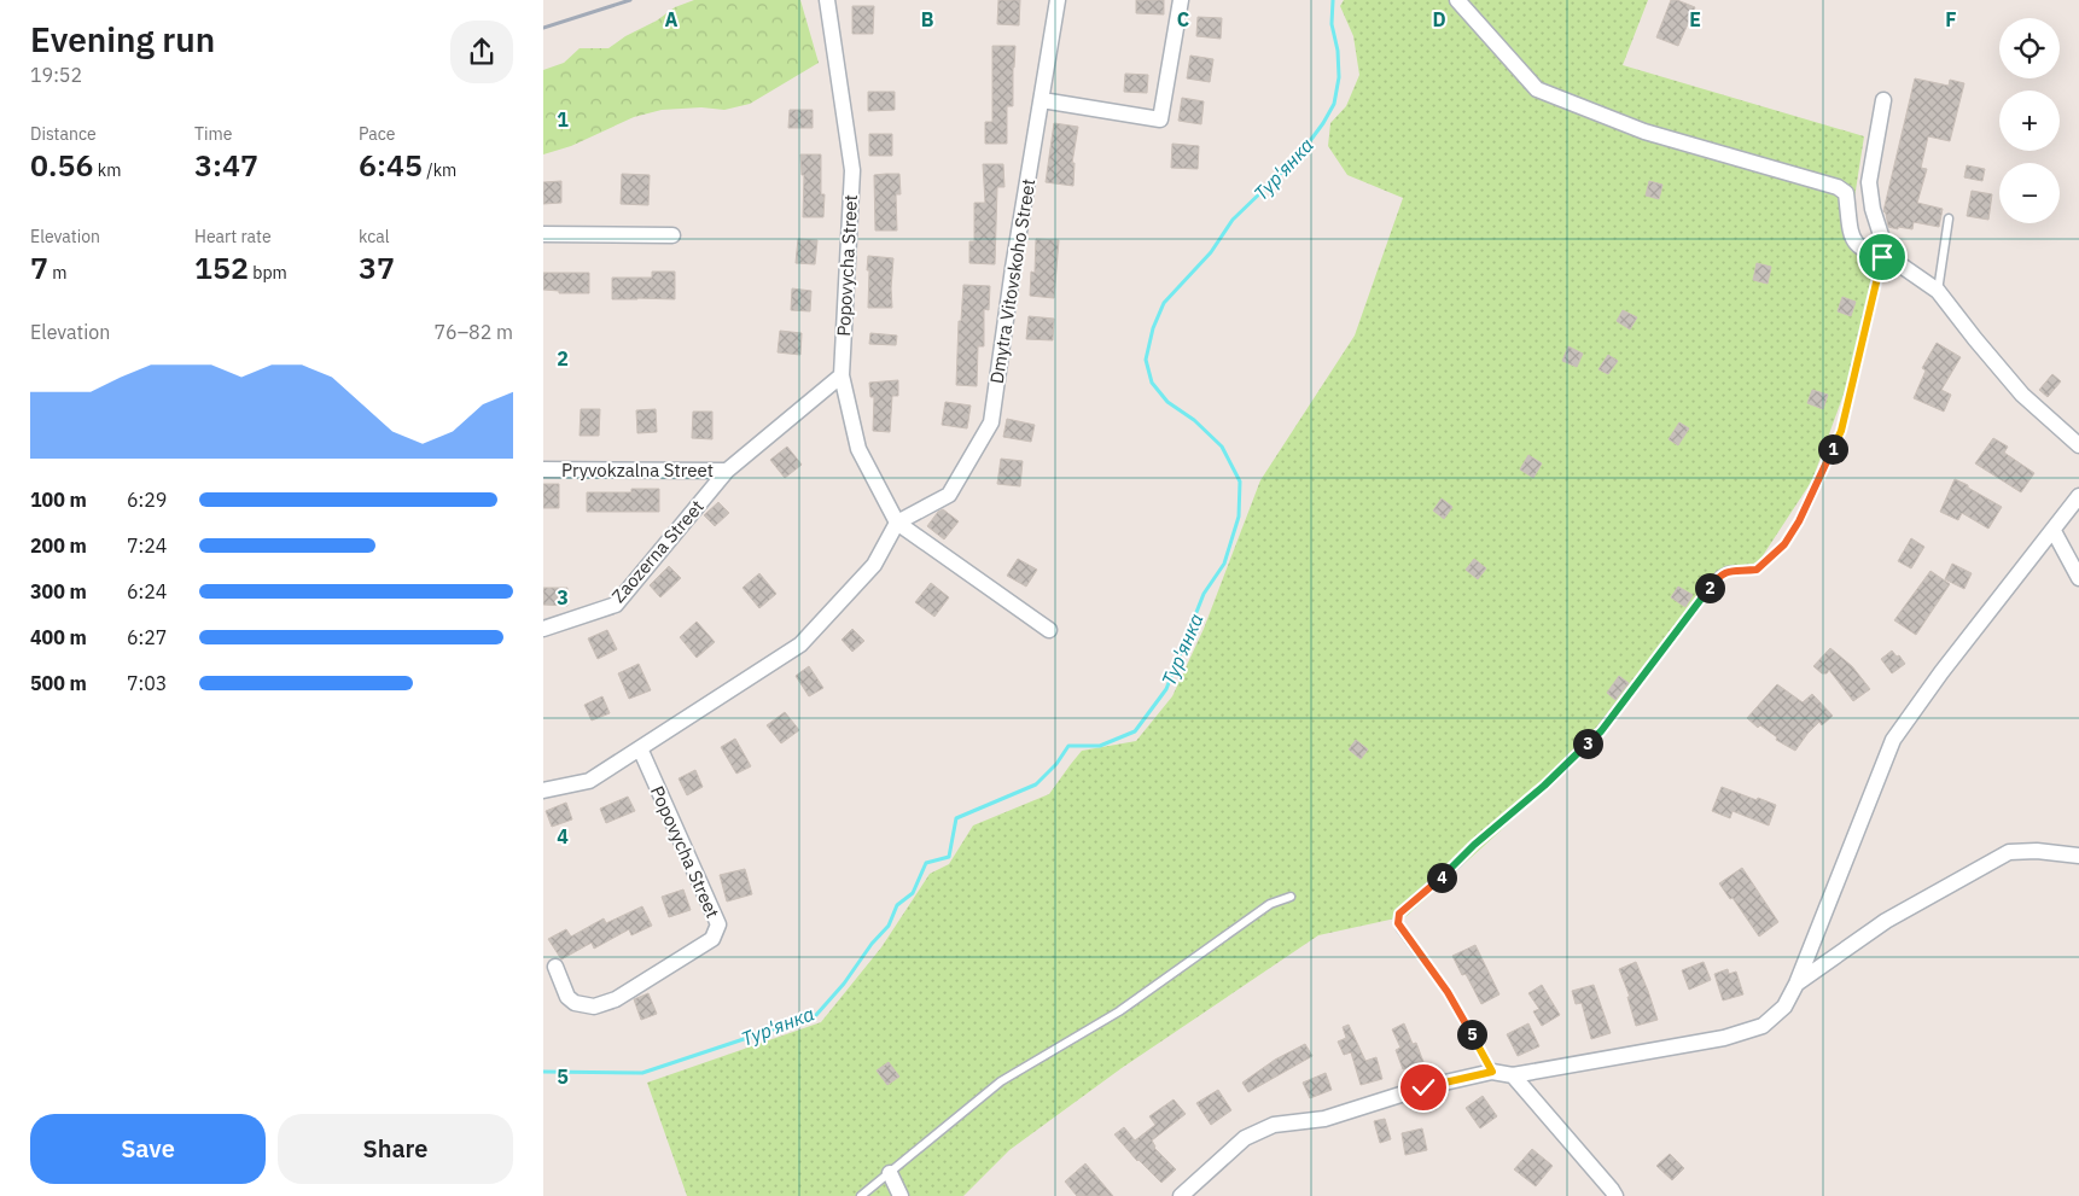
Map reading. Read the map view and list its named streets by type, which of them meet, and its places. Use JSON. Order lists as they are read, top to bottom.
{
  "streets": {
    "street": [
      "Popovycha Street",
      "Dmytra Vitovskoho Street",
      "Pryvokzalna Street",
      "Zaozerna Street"
    ]
  },
  "crossings": [
    ["Popovycha Street", "Dmytra Vitovskoho Street"],
    ["Popovycha Street", "Pryvokzalna Street"],
    ["Pryvokzalna Street", "Zaozerna Street"]
  ],
  "water": ["Тур'янка"],
  "page": {
    "heading": ["Evening run", "19:52"],
    "map_buttons": ["+", "−"],
    "stats": [
      ["Distance", "0.56 km"],
      ["Time", "3:47"],
      ["Pace", "6:45 /km"],
      ["Elevation", "7 m"],
      ["Heart rate", "152 bpm"],
      ["kcal", "37"]
    ],
    "chart": ["Elevation", "76–82 m"],
    "pins": [
      "1",
      "2",
      "3",
      "4",
      "5"
    ],
    "list": [
      {
        "name": "100 m",
        "note": "6:29"
      },
      {
        "name": "200 m",
        "note": "7:24"
      },
      {
        "name": "300 m",
        "note": "6:24"
      },
      {
        "name": "400 m",
        "note": "6:27"
      },
      {
        "name": "500 m",
        "note": "7:03"
      }
    ],
    "buttons": ["Save", "Share"]
  },
  "grid": {
    "columns": [
      "A",
      "B",
      "C",
      "D",
      "E",
      "F"
    ],
    "rows": [
      "1",
      "2",
      "3",
      "4",
      "5"
    ]
  }
}
